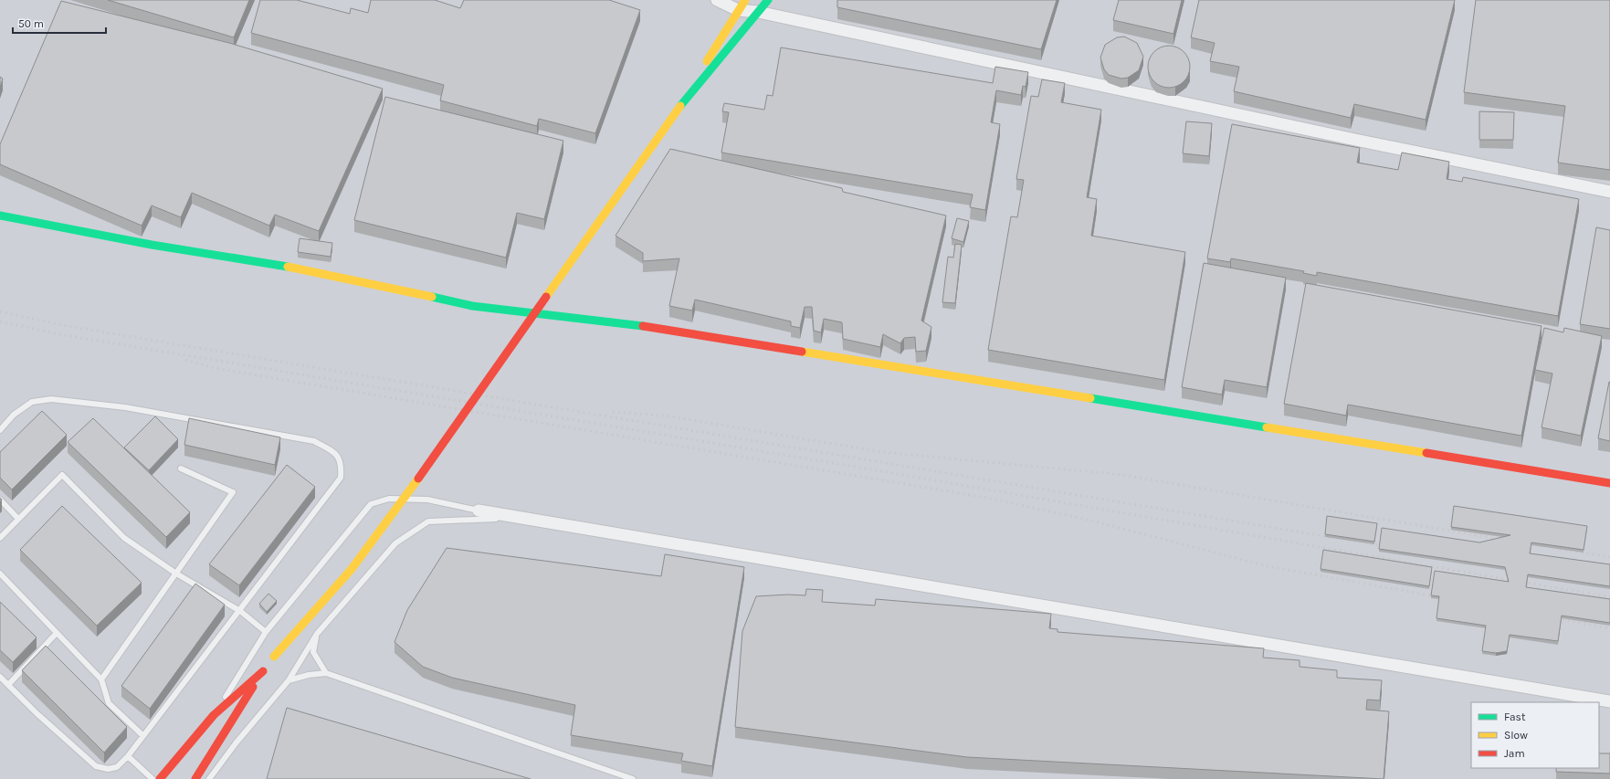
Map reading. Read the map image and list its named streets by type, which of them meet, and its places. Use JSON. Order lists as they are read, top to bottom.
{
  "legend": ["Fast", "Slow", "Jam"],
  "scale_bar": "50 m"
}
